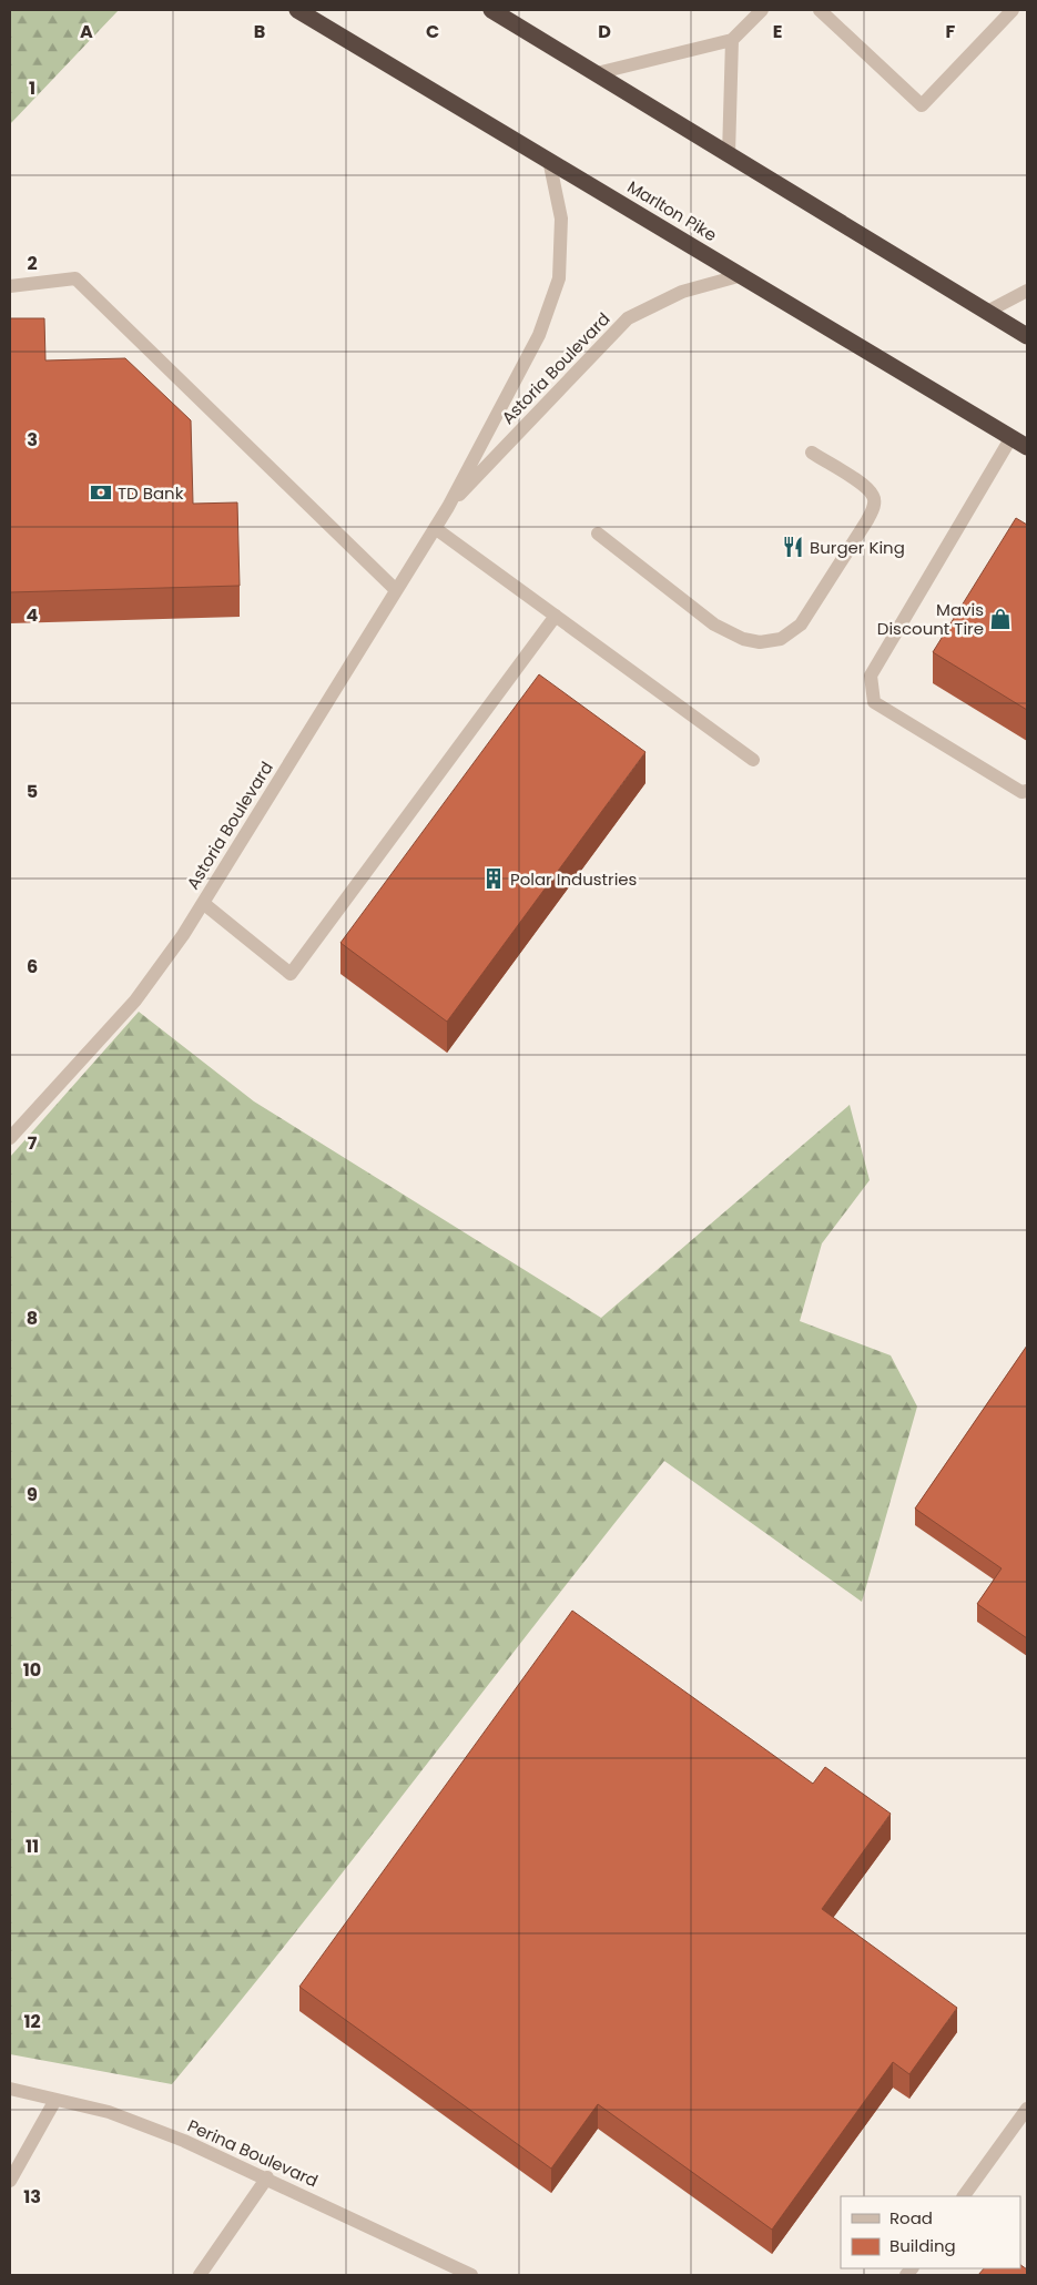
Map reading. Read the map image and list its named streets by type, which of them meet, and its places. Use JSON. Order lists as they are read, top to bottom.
{
  "streets": {
    "highway": ["Marlton Pike"],
    "street": ["Astoria Boulevard", "Perina Boulevard"]
  },
  "crossings": [
    ["Marlton Pike", "Astoria Boulevard"]
  ],
  "places": {
    "bank": ["TD Bank"],
    "restaurant": ["Burger King"],
    "shop": ["Mavis Discount Tire"],
    "building": ["Polar Industries"]
  },
  "legend": ["Road", "Building"],
  "grid": {
    "columns": [
      "A",
      "B",
      "C",
      "D",
      "E",
      "F"
    ],
    "rows": [
      "1",
      "2",
      "3",
      "4",
      "5",
      "6",
      "7",
      "8",
      "9",
      "10",
      "11",
      "12",
      "13"
    ]
  }
}
